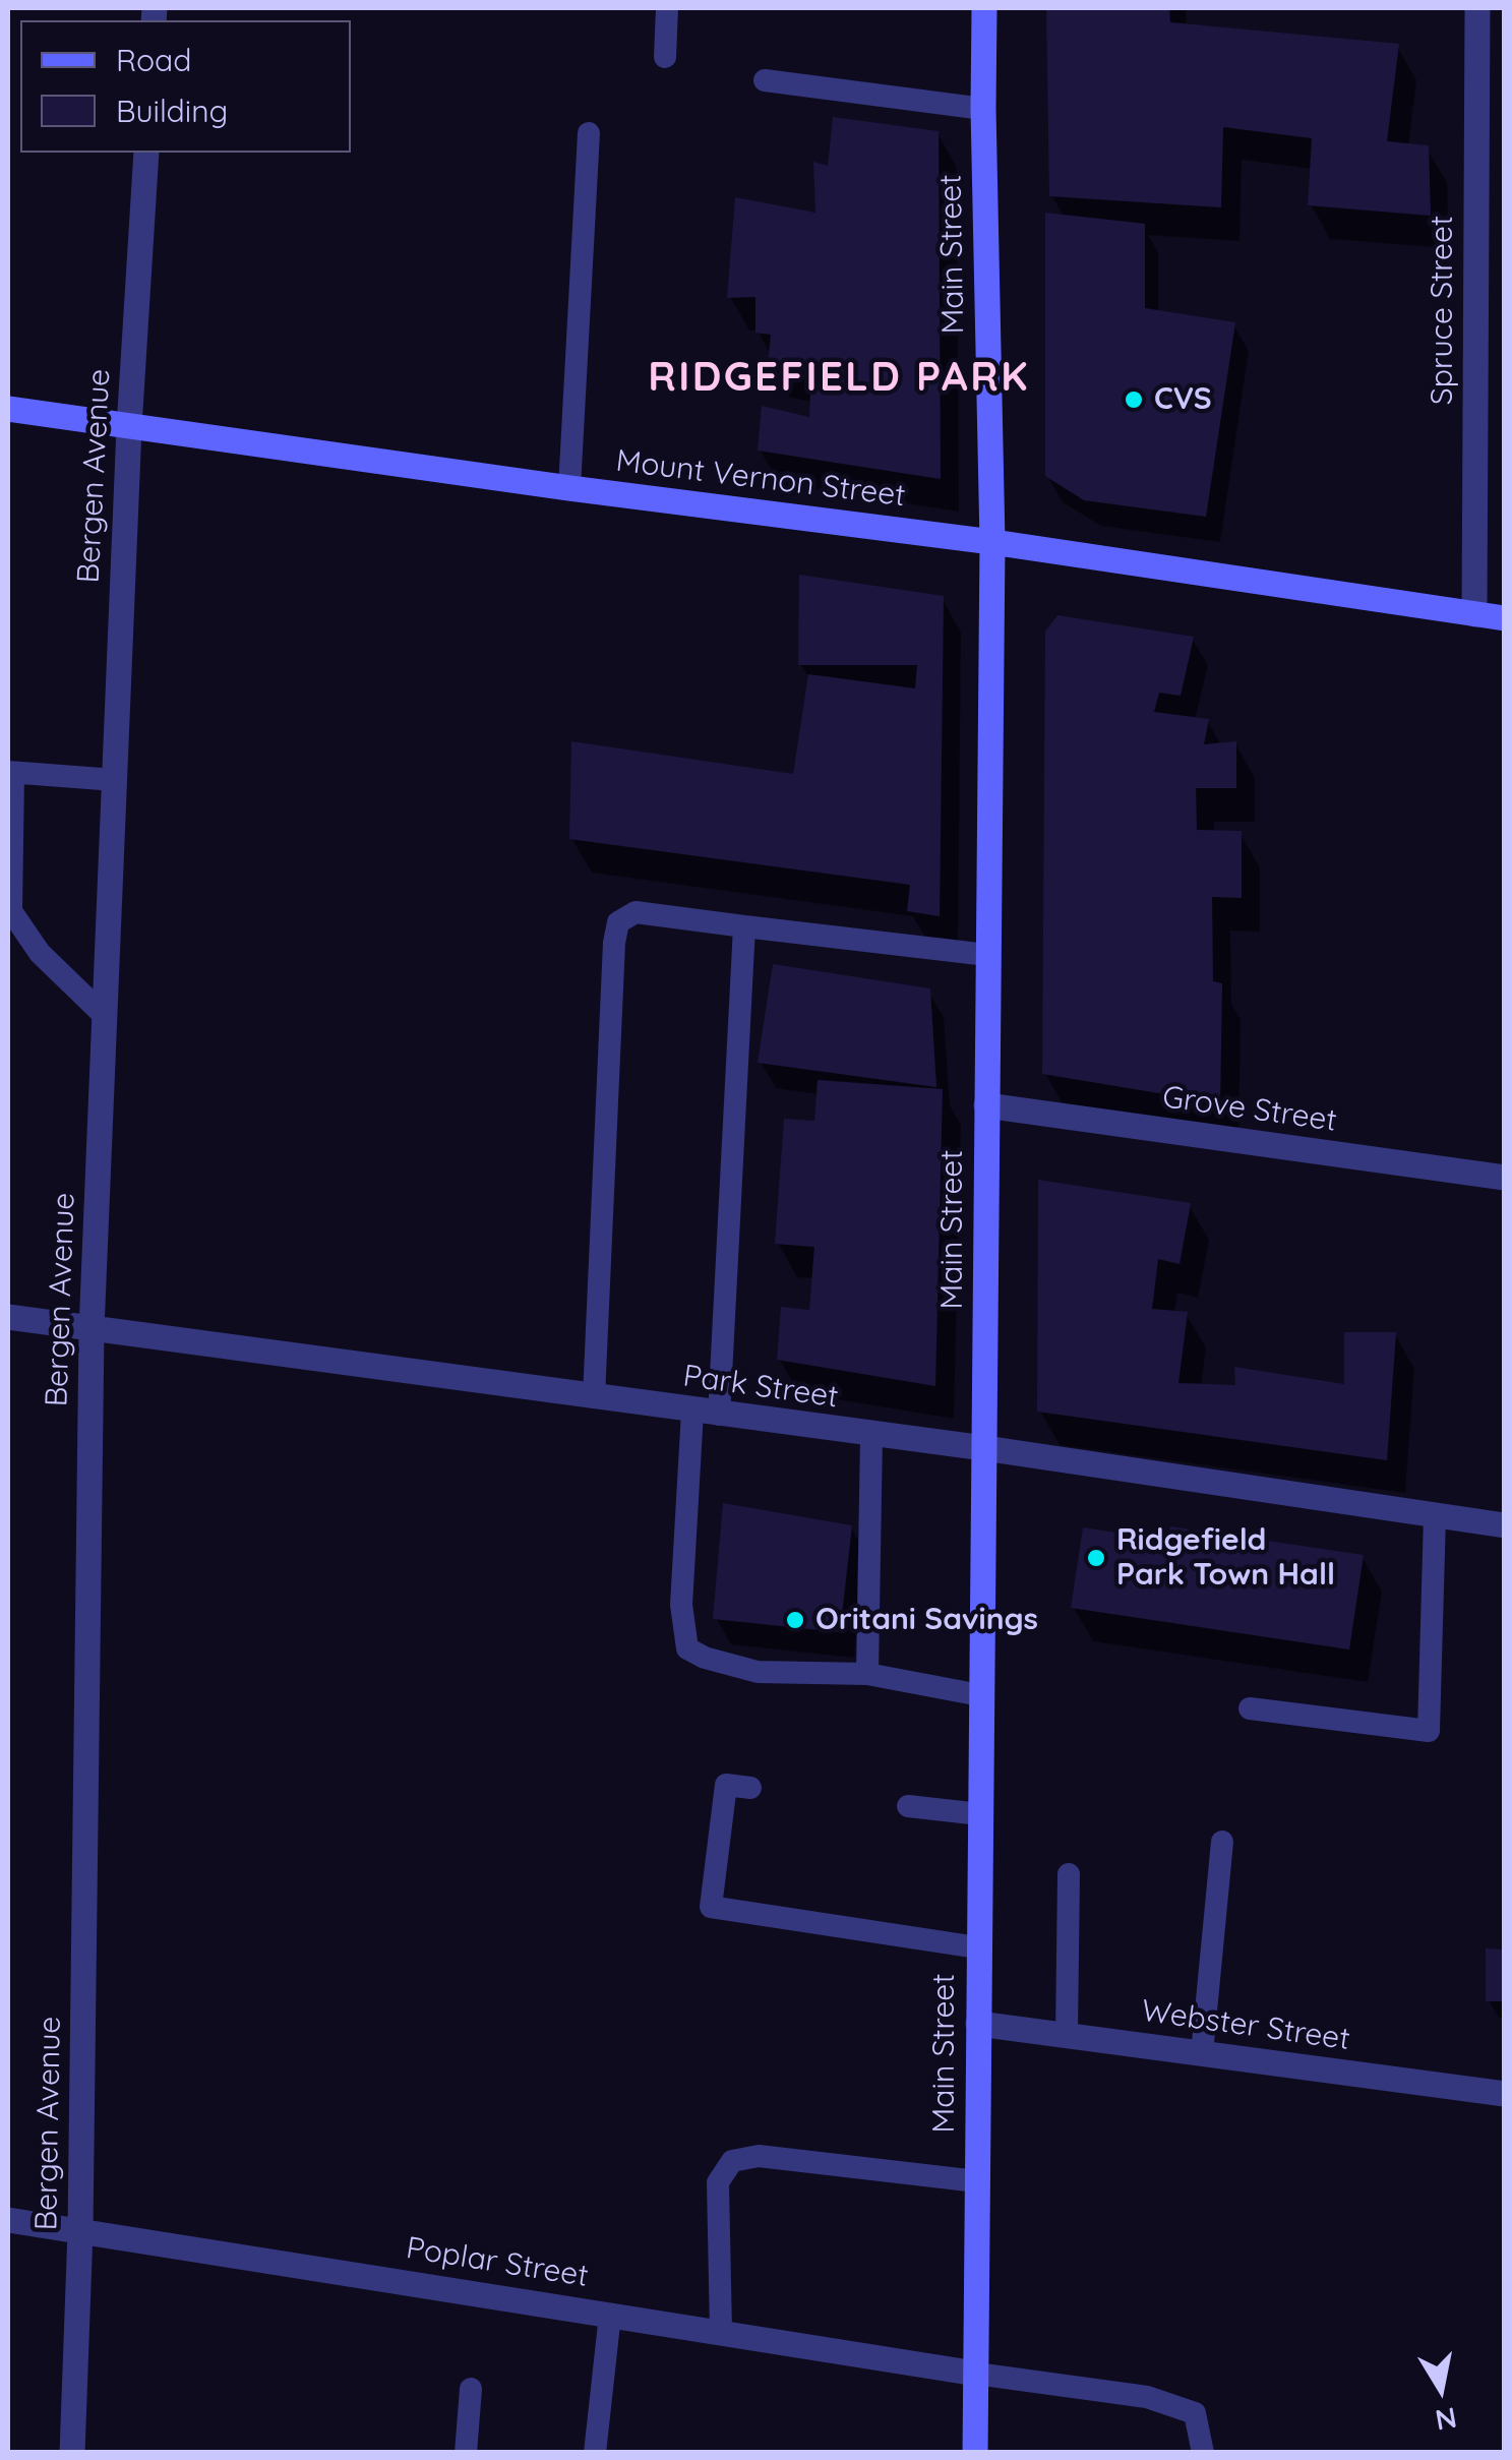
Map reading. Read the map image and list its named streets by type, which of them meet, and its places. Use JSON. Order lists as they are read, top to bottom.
{
  "streets": {
    "street": [
      "Main Street",
      "Spruce Street",
      "Bergen Avenue",
      "Mount Vernon Street",
      "Grove Street",
      "Park Street",
      "Webster Street",
      "Poplar Street"
    ]
  },
  "crossings": [
    ["Main Street", "Mount Vernon Street"],
    ["Main Street", "Grove Street"],
    ["Main Street", "Park Street"],
    ["Main Street", "Webster Street"],
    ["Main Street", "Poplar Street"],
    ["Spruce Street", "Mount Vernon Street"],
    ["Bergen Avenue", "Mount Vernon Street"],
    ["Bergen Avenue", "Park Street"],
    ["Bergen Avenue", "Poplar Street"]
  ],
  "districts": ["RIDGEFIELD PARK"],
  "places": ["CVS", "Ridgefield Park Town Hall", "Oritani Savings"],
  "legend": ["Road", "Building"],
  "north": "bottom"
}
